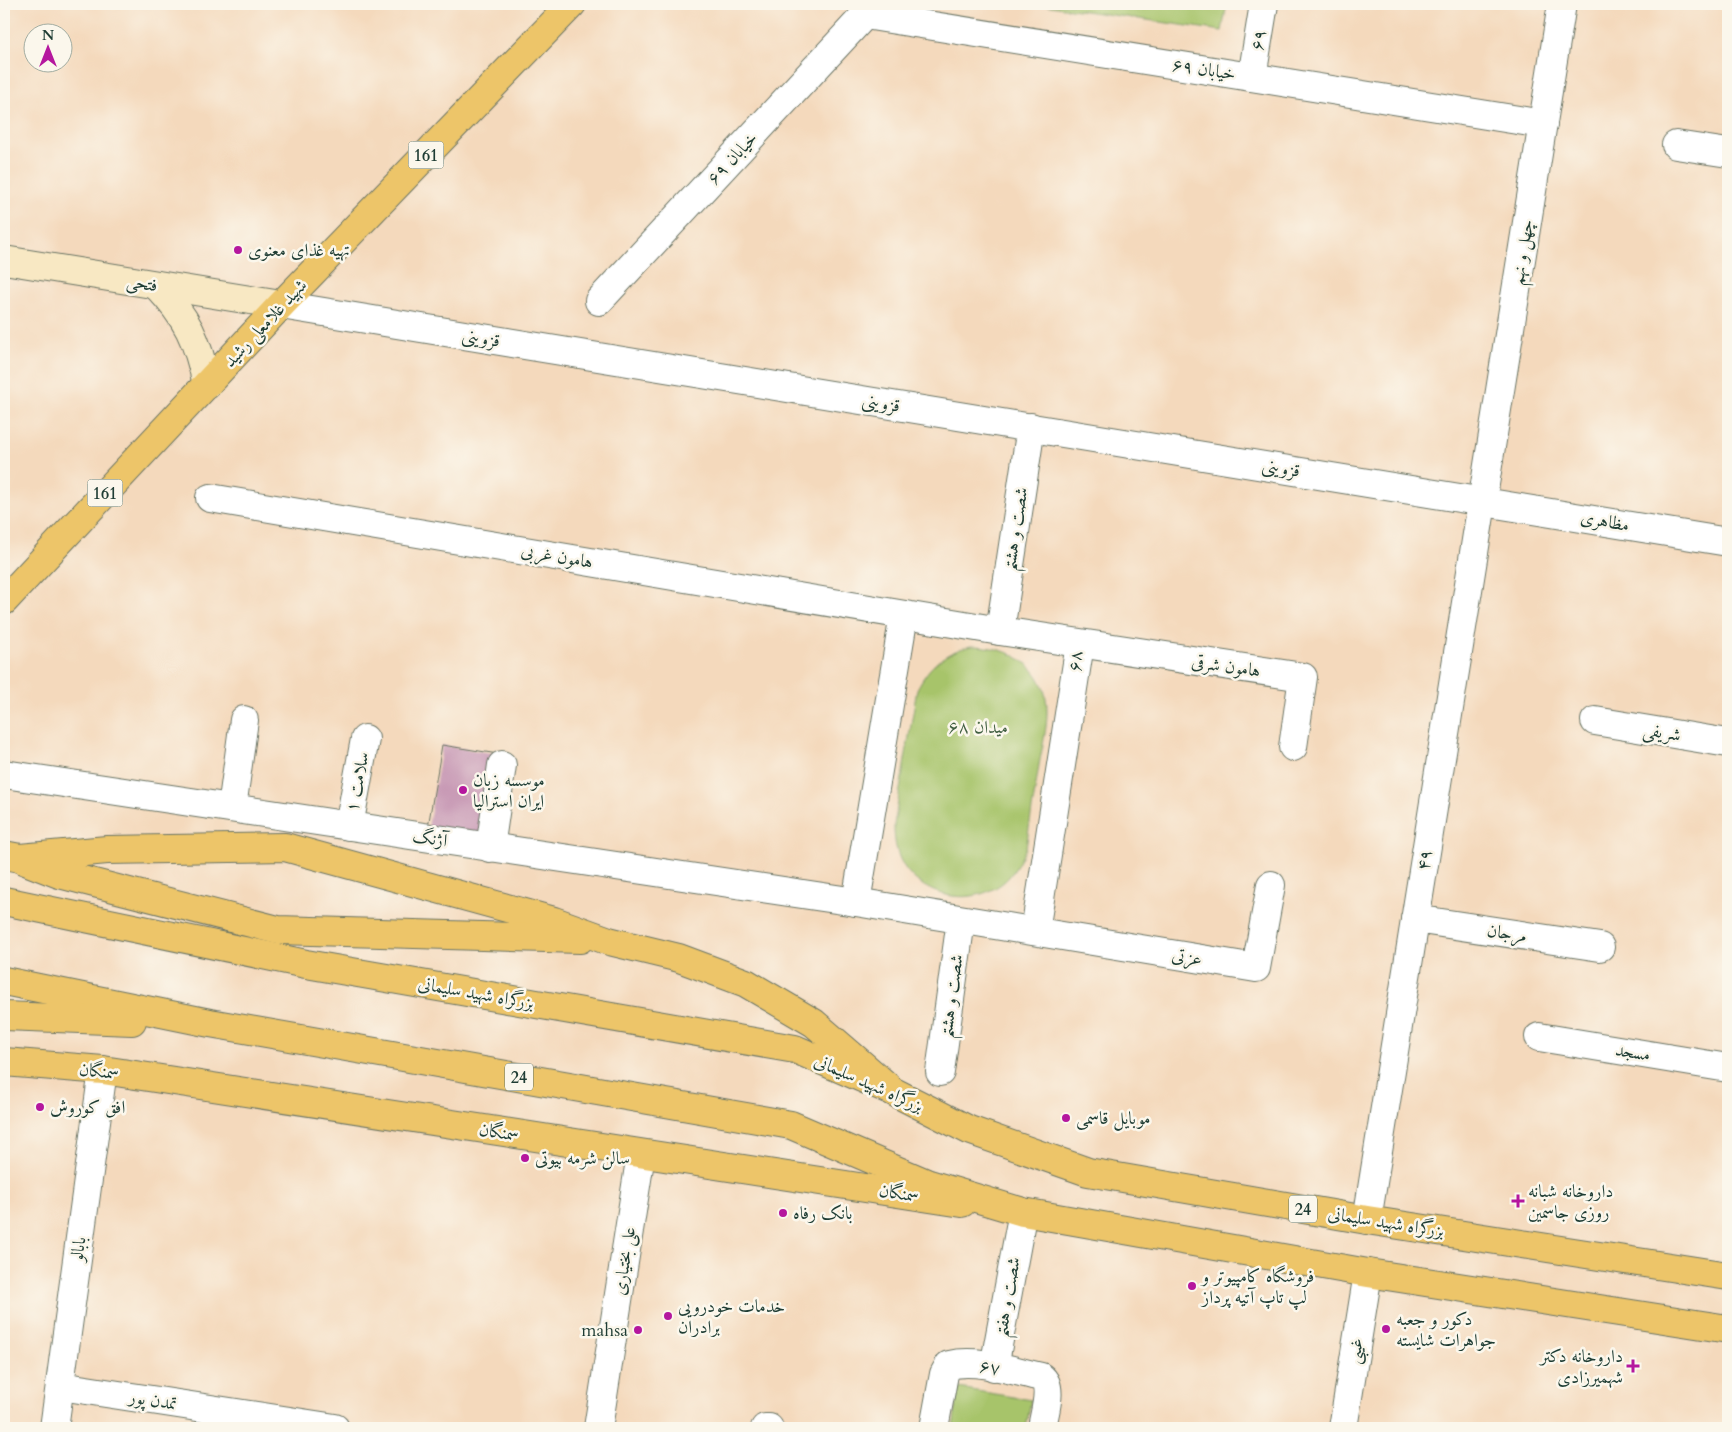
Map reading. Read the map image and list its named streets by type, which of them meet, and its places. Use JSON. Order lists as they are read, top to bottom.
{
  "streets": {
    "main road": [
      "161",
      "فتحی",
      "شهید غلامعلی رشید",
      "بزرگراه شهید سلیمانی",
      "سمنگان",
      "24"
    ],
    "street": [
      "۶۹",
      "خیابان ۶۹",
      "چهل و نهم",
      "قزوینی",
      "مظاهری",
      "شصت و هشتم",
      "هامون غربی",
      "۶۸",
      "هامون شرقی",
      "شریفی",
      "سلامت ۱",
      "آژنگ",
      "۴۹",
      "مرجان",
      "عزتی",
      "مسجد",
      "بابالو",
      "علی بختیاری",
      "شصت و هفتم",
      "غیبی",
      "۶۷",
      "تمدن پور"
    ]
  },
  "crossings": [
    ["۶۹", "خیابان ۶۹"],
    ["خیابان ۶۹", "چهل و نهم"],
    ["چهل و نهم", "قزوینی"],
    ["چهل و نهم", "مظاهری"],
    ["چهل و نهم", "۴۹"],
    ["فتحی", "شهید غلامعلی رشید"],
    ["فتحی", "قزوینی"],
    ["شهید غلامعلی رشید", "قزوینی"],
    ["قزوینی", "مظاهری"],
    ["قزوینی", "شصت و هشتم"],
    ["قزوینی", "۴۹"],
    ["مظاهری", "۴۹"],
    ["شصت و هشتم", "۶۸"],
    ["هامون غربی", "۶۸"],
    ["۶۸", "هامون شرقی"],
    ["۶۸", "عزتی"],
    ["سلامت ۱", "آژنگ"],
    ["۴۹", "مرجان"],
    ["۴۹", "بزرگراه شهید سلیمانی"],
    ["سمنگان", "24"],
    ["سمنگان", "بابالو"],
    ["سمنگان", "علی بختیاری"],
    ["سمنگان", "شصت و هفتم"],
    ["24", "شصت و هفتم"],
    ["24", "غیبی"],
    ["بابالو", "تمدن پور"],
    ["شصت و هفتم", "۶۷"]
  ],
  "parks": ["میدان ۶۸"],
  "places": {
    "other": [
      "تهیه غذای معنوی",
      "موسسه زبان ایران استرالیا",
      "افق کوروش",
      "موبایل قاسمی",
      "سالن شرمه بیوتی",
      "بانک رفاه",
      "فروشگاه کامپیوتر و لپ تاپ آتیه پرداز",
      "خدمات خودرویی برادران",
      "دکور و جعبه جواهرات شایسته",
      "mahsa"
    ],
    "health": ["داروخانه شبانه روزی جاسمین", "داروخانه دکتر شهمیرزادی"]
  },
  "north": "top"
}
